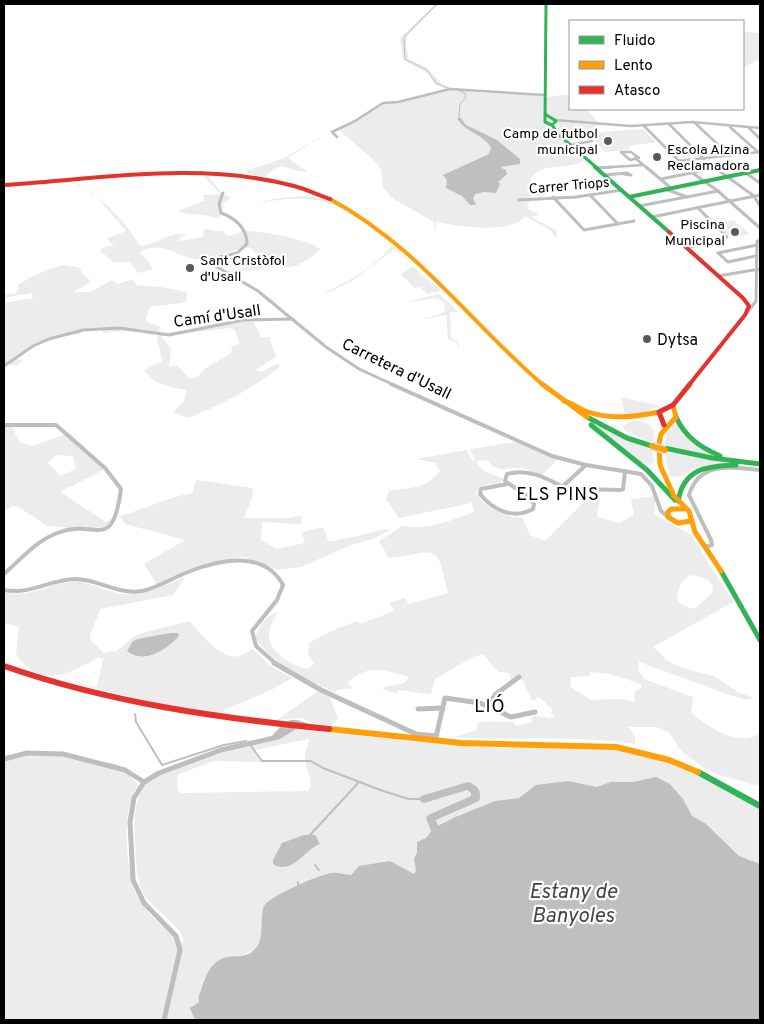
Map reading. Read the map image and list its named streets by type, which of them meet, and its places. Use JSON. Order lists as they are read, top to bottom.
{
  "streets": {
    "street": ["Carrer Triops", "Camí d'Usall", "Carretera d'Usall"]
  },
  "crossings": [
    ["Camí d'Usall", "Carretera d'Usall"]
  ],
  "districts": ["ELS PINS", "LIÓ"],
  "water": ["Estany de Banyoles"],
  "places": [
    "Camp de futbol municipal",
    "Escola Alzina Reclamadora",
    "Piscina Municipal",
    "Sant Cristòfol d'Usall",
    "Dytsa"
  ],
  "legend": ["Fluido", "Lento", "Atasco"]
}
